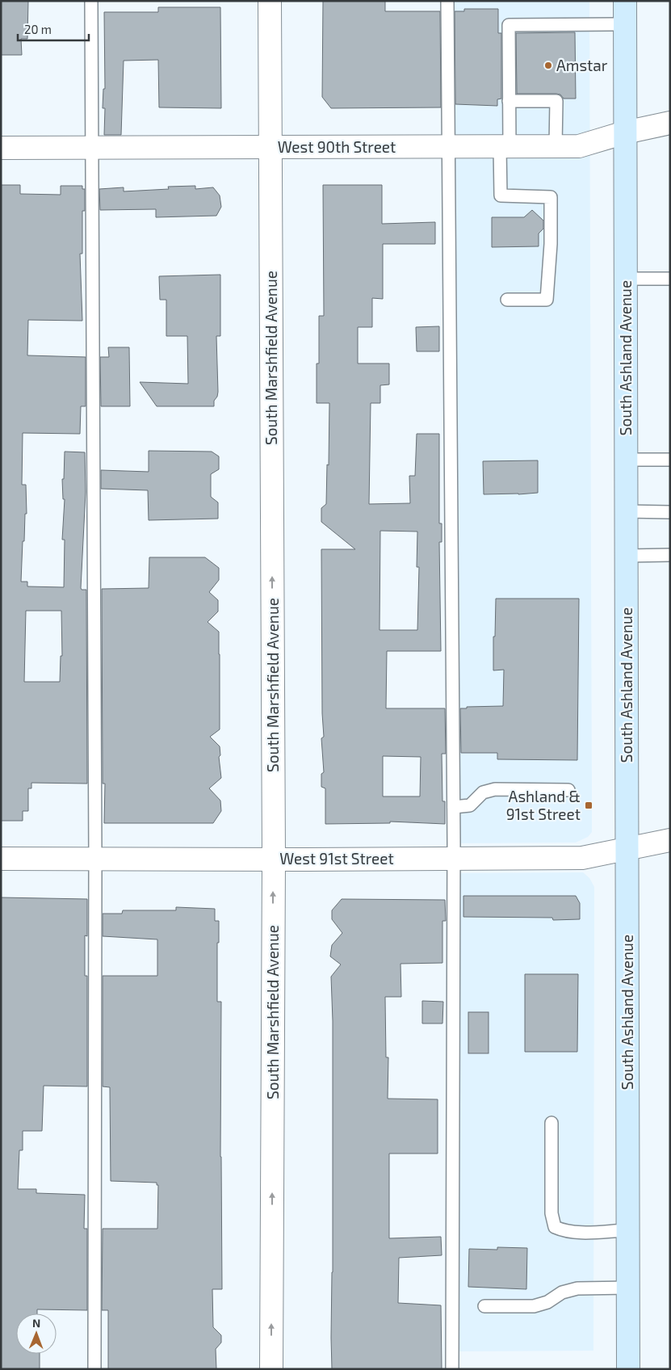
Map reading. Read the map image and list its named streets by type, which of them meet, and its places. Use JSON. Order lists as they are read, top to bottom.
{
  "streets": {
    "main road": ["South Ashland Avenue"],
    "street": ["West 90th Street", "South Marshfield Avenue", "West 91st Street"]
  },
  "crossings": [
    ["West 90th Street", "South Marshfield Avenue"],
    ["West 90th Street", "South Ashland Avenue"],
    ["South Marshfield Avenue", "West 91st Street"],
    ["South Ashland Avenue", "West 91st Street"]
  ],
  "one_way": ["South Marshfield Avenue"],
  "places": {
    "other": ["Amstar"],
    "transit": ["Ashland & 91st Street"]
  },
  "scale_bar": "20 m",
  "north": "top"
}
